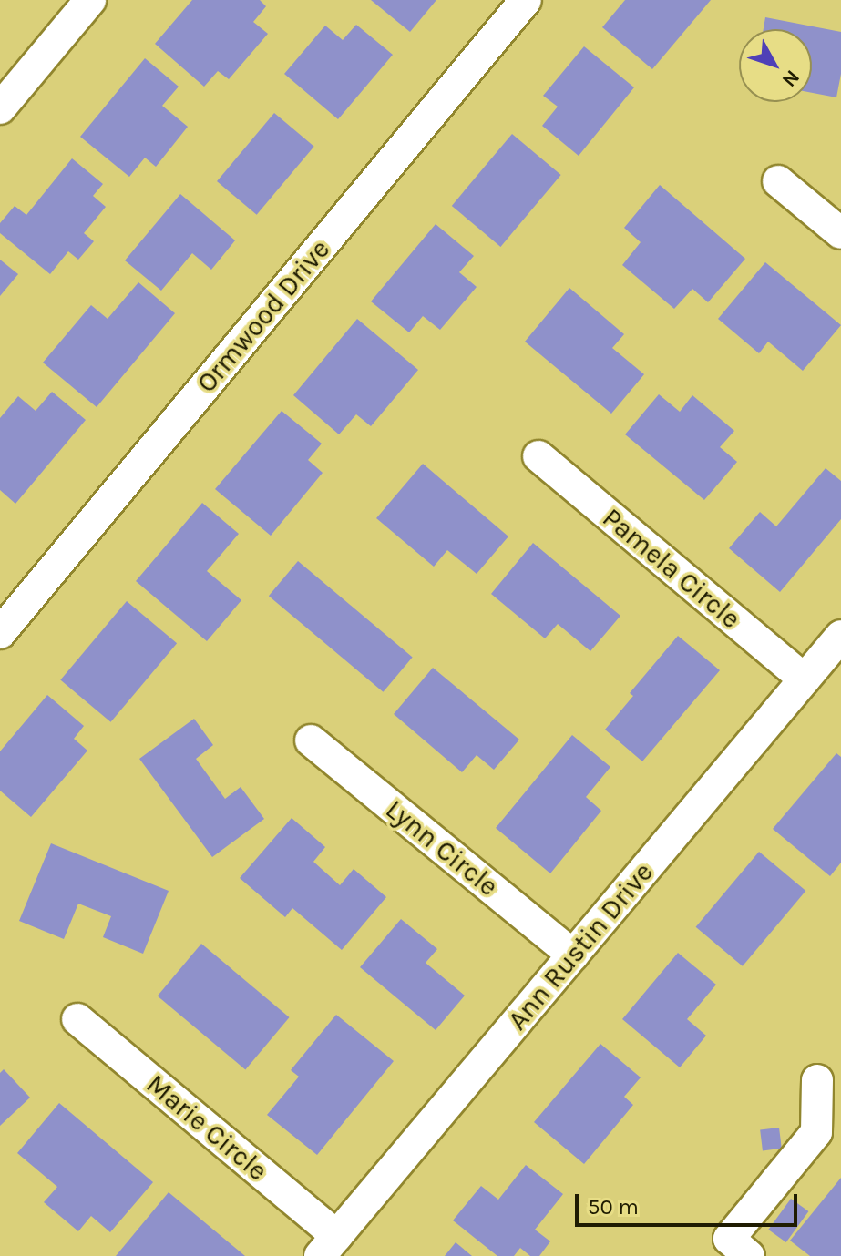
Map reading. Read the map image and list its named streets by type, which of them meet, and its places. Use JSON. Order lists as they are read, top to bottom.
{
  "streets": {
    "street": [
      "Ormwood Drive",
      "Pamela Circle",
      "Lynn Circle",
      "Ann Rustin Drive",
      "Marie Circle"
    ]
  },
  "crossings": [
    ["Pamela Circle", "Ann Rustin Drive"],
    ["Lynn Circle", "Ann Rustin Drive"],
    ["Ann Rustin Drive", "Marie Circle"]
  ],
  "scale_bar": "50 m",
  "north": "bottom right"
}
